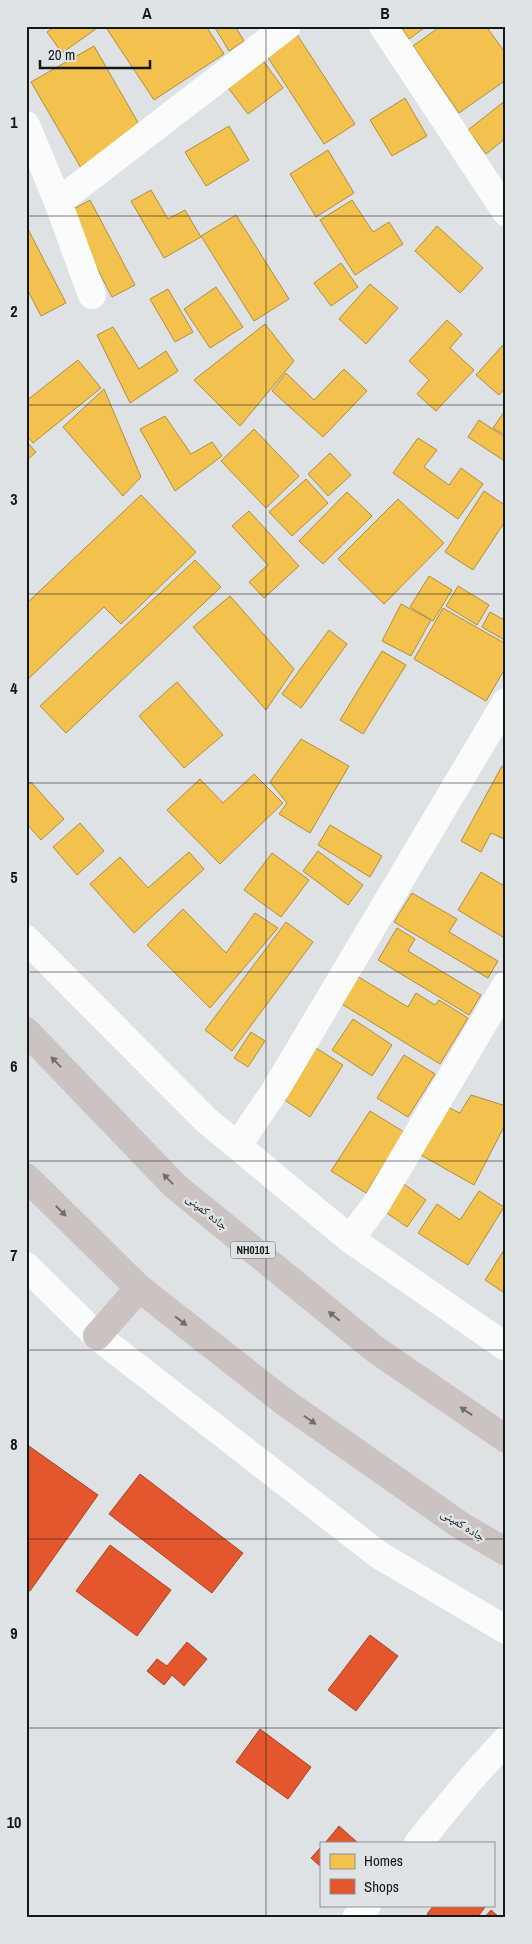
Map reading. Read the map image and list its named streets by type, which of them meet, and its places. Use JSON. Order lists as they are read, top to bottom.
{
  "streets": {
    "highway": ["جاده کمپنی", "NH0101"]
  },
  "legend": ["Homes", "Shops"],
  "scale_bar": "20 m",
  "grid": {
    "columns": ["A", "B"],
    "rows": [
      "1",
      "2",
      "3",
      "4",
      "5",
      "6",
      "7",
      "8",
      "9",
      "10"
    ]
  }
}
